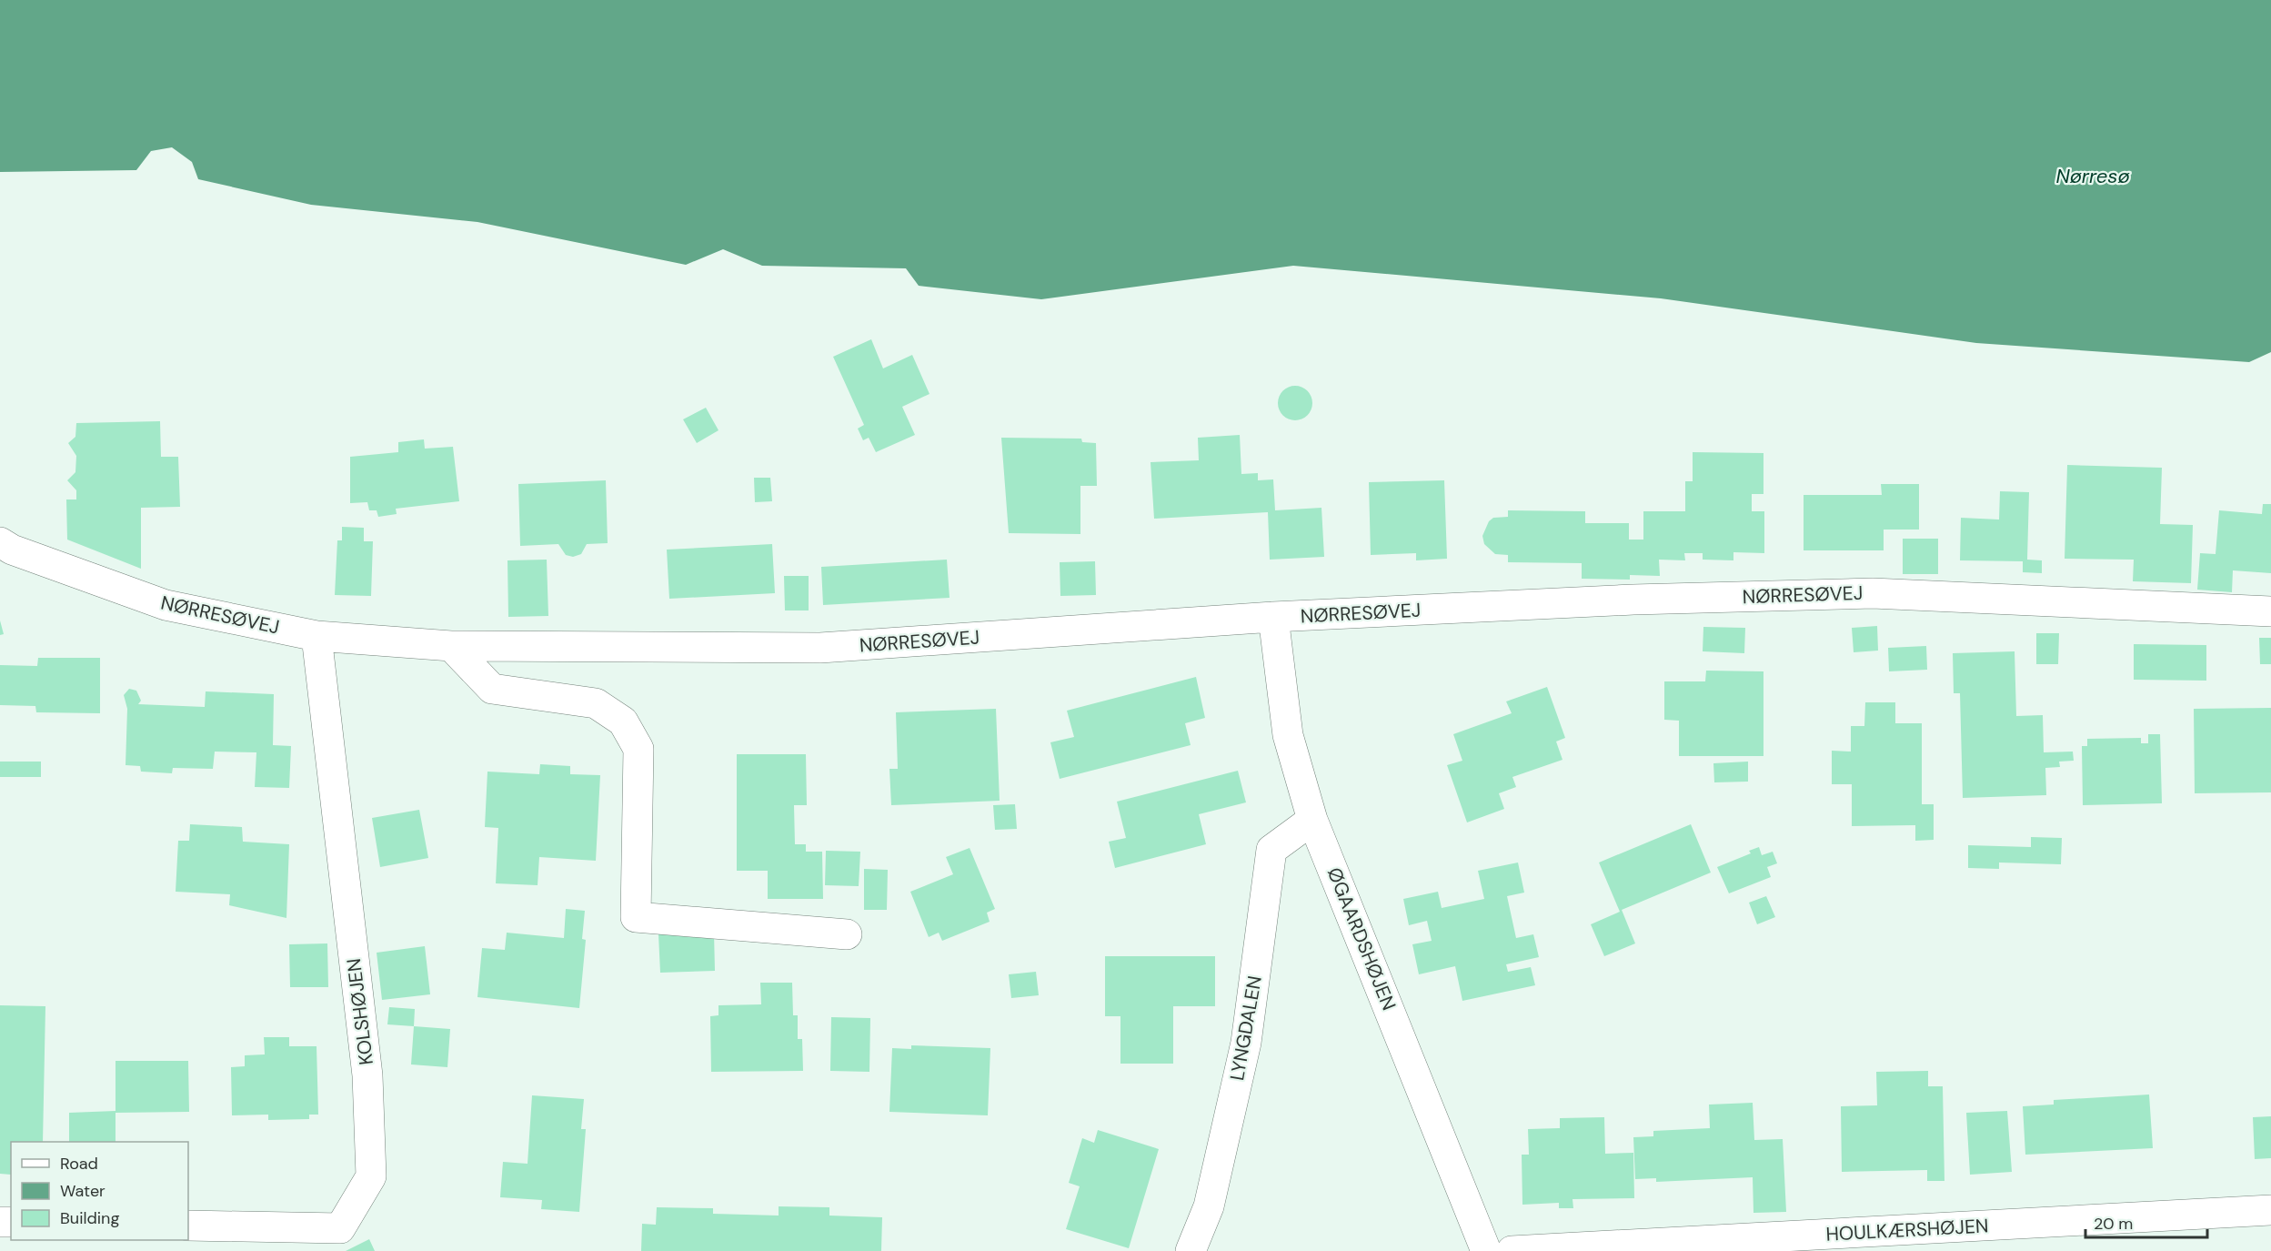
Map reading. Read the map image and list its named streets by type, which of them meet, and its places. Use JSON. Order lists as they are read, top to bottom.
{
  "streets": {
    "street": [
      "NØRRESØVEJ",
      "ØGAARDSHØJEN",
      "KOLSHØJEN",
      "LYNGDALEN",
      "HOULKÆRSHØJEN"
    ]
  },
  "crossings": [
    ["NØRRESØVEJ", "ØGAARDSHØJEN"],
    ["NØRRESØVEJ", "KOLSHØJEN"],
    ["ØGAARDSHØJEN", "LYNGDALEN"]
  ],
  "water": ["Nørresø"],
  "legend": ["Road", "Water", "Building"],
  "scale_bar": "20 m"
}
